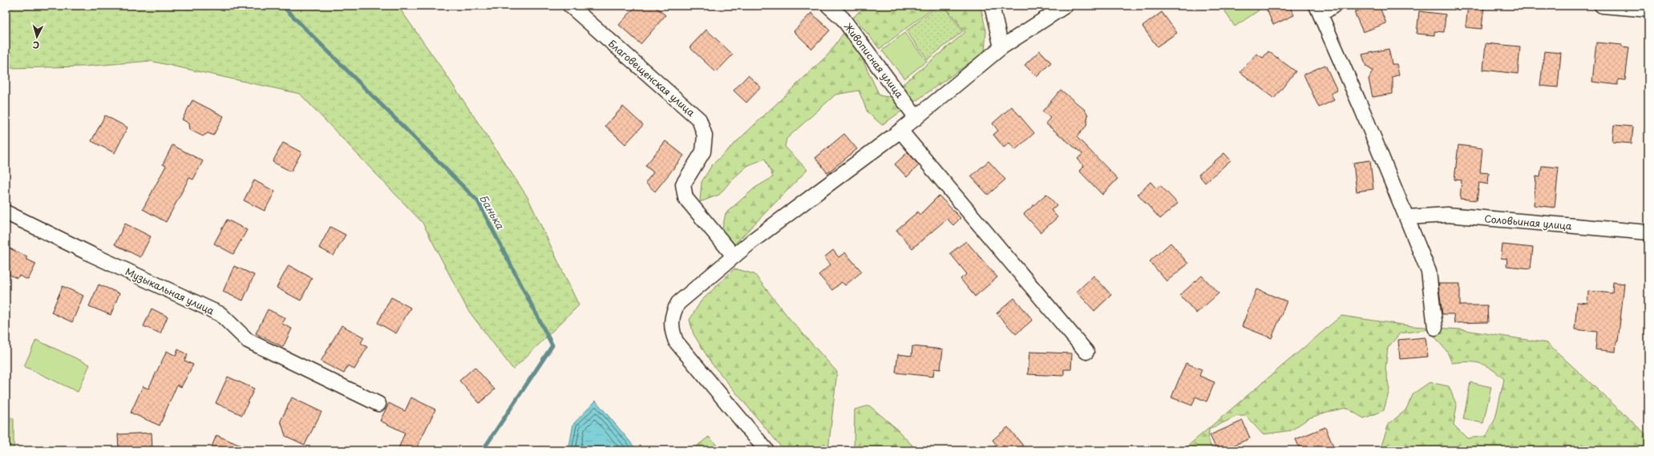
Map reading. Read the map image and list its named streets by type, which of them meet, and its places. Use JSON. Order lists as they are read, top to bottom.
{
  "streets": {
    "street": [
      "Живописная улица",
      "Благовещенская улица",
      "Соловьиная улица",
      "Музыкальная улица"
    ]
  },
  "water": ["Банька"],
  "north": "bottom"
}
